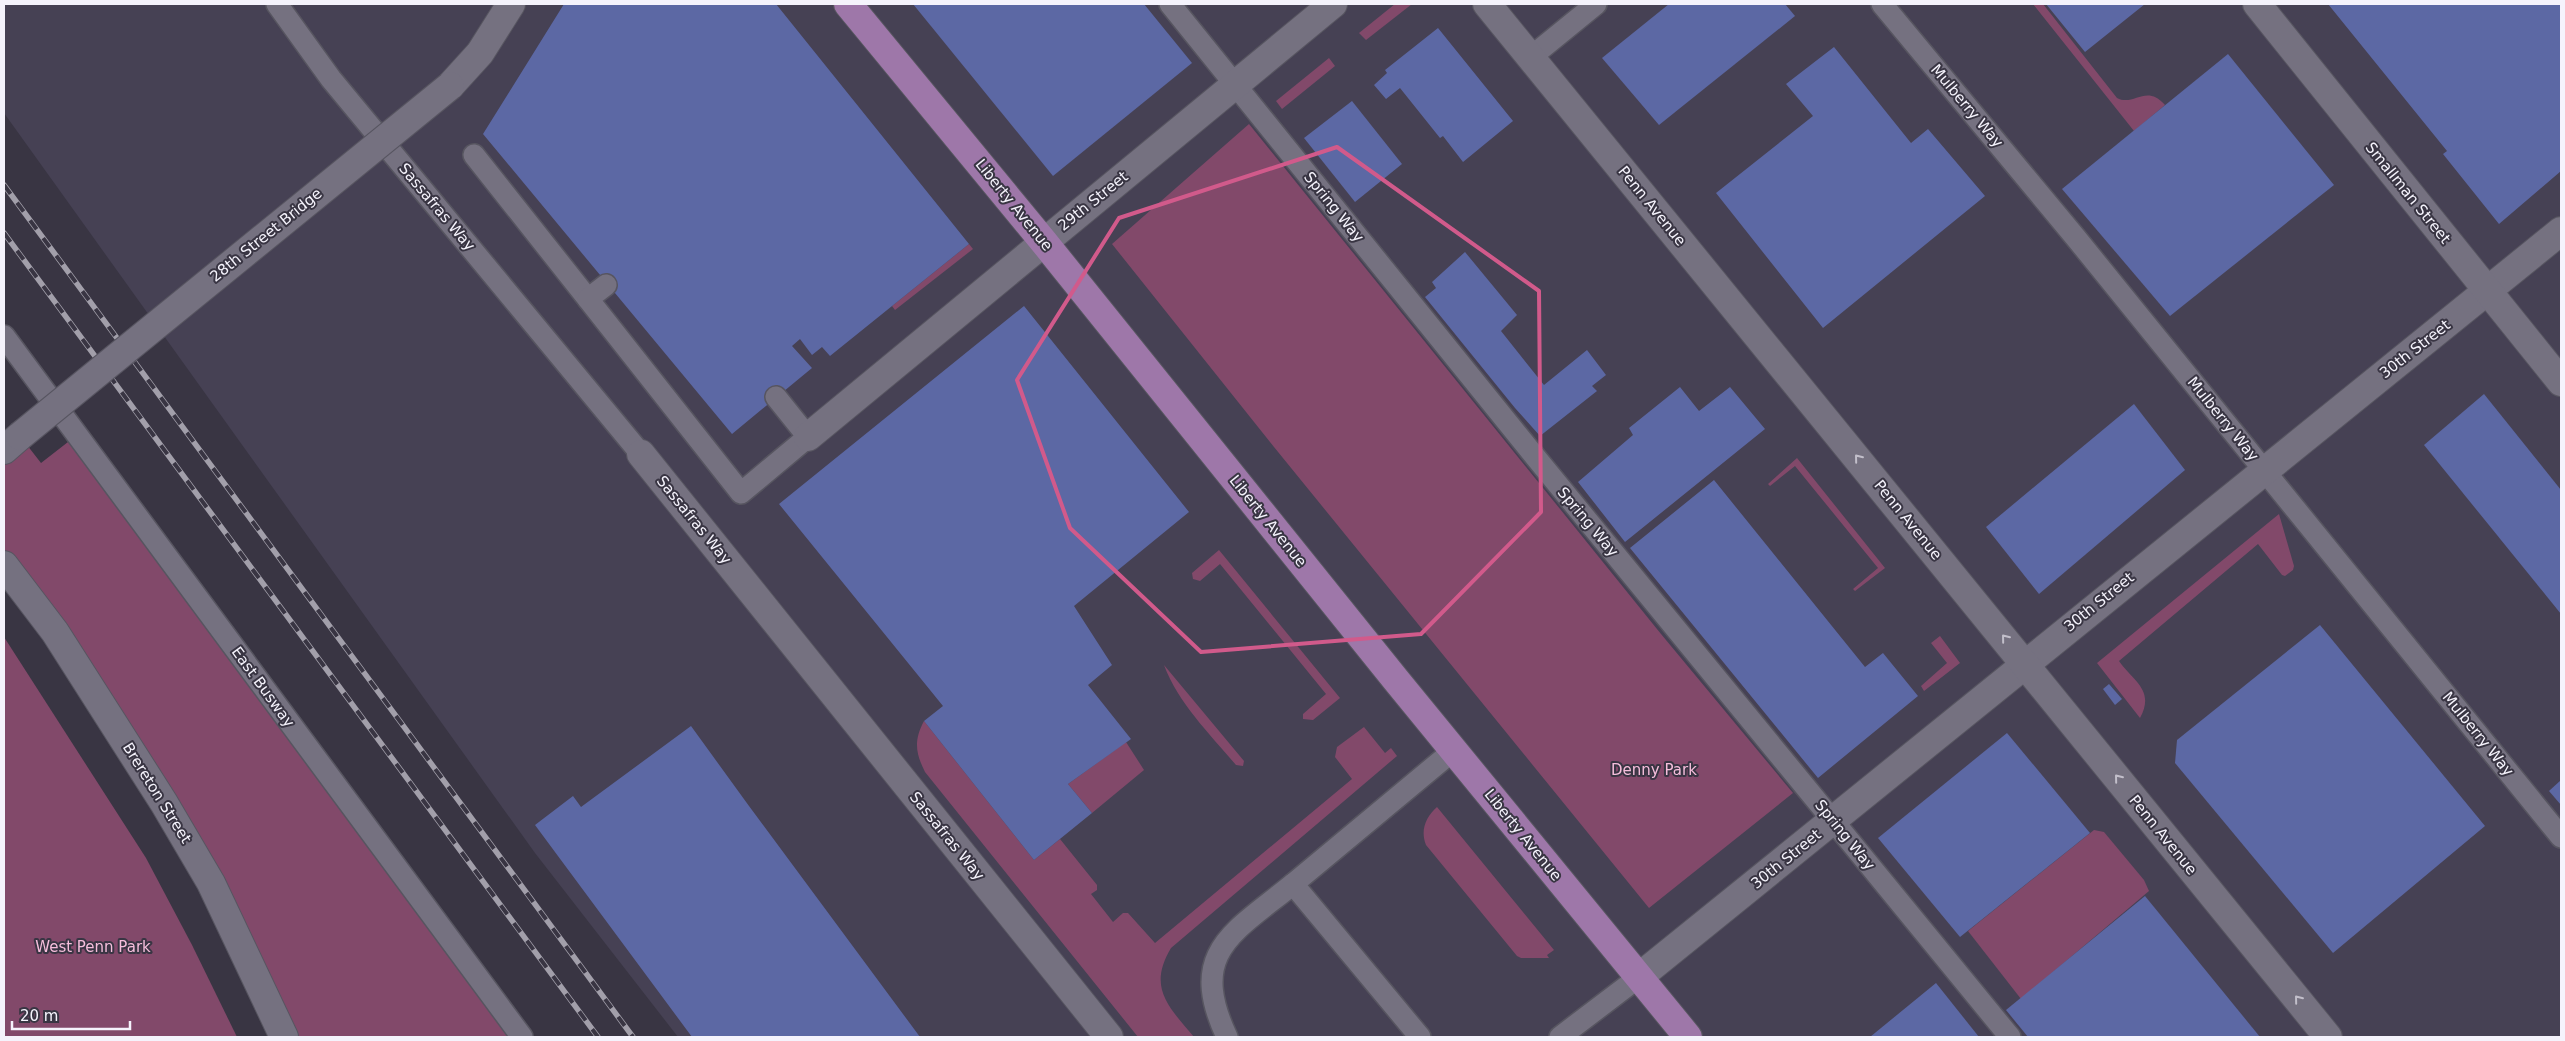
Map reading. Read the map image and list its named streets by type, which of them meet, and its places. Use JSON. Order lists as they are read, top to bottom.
{
  "streets": {
    "main road": ["Liberty Avenue"],
    "street": [
      "Smallman Street",
      "29th Street",
      "Penn Avenue",
      "Sassafras Way",
      "28th Street Bridge",
      "30th Street",
      "Brereton Street"
    ],
    "lane": ["Mulberry Way", "Spring Way", "East Busway"]
  },
  "crossings": [
    ["Mulberry Way", "30th Street"],
    ["Smallman Street", "30th Street"],
    ["29th Street", "Liberty Avenue"],
    ["29th Street", "Spring Way"],
    ["Liberty Avenue", "30th Street"],
    ["Penn Avenue", "30th Street"],
    ["Spring Way", "30th Street"]
  ],
  "one_way": ["Penn Avenue"],
  "parks": ["Denny Park", "West Penn Park"],
  "scale_bar": "20 m"
}
